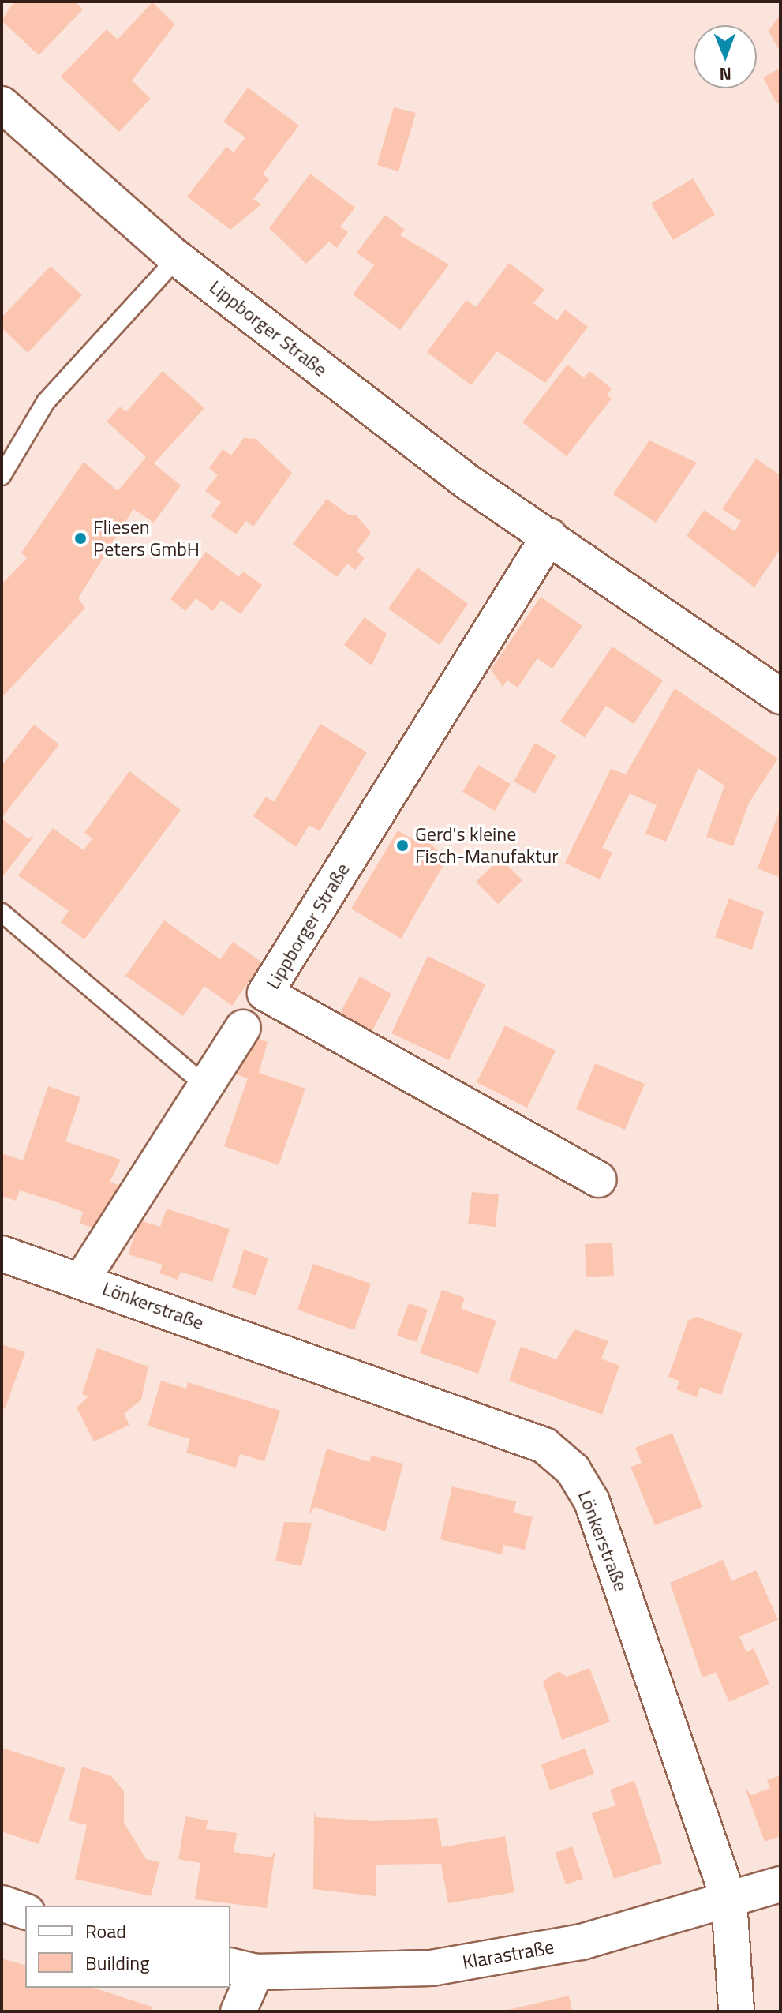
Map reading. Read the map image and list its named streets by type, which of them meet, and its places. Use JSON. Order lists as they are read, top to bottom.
{
  "streets": {
    "street": ["Lippborger Straße", "Lönkerstraße", "Klarastraße"]
  },
  "crossings": [
    ["Lönkerstraße", "Klarastraße"]
  ],
  "places": ["Fliesen Peters GmbH", "Gerd's kleine Fisch-Manufaktur"],
  "legend": ["Road", "Building"],
  "north": "bottom"
}
